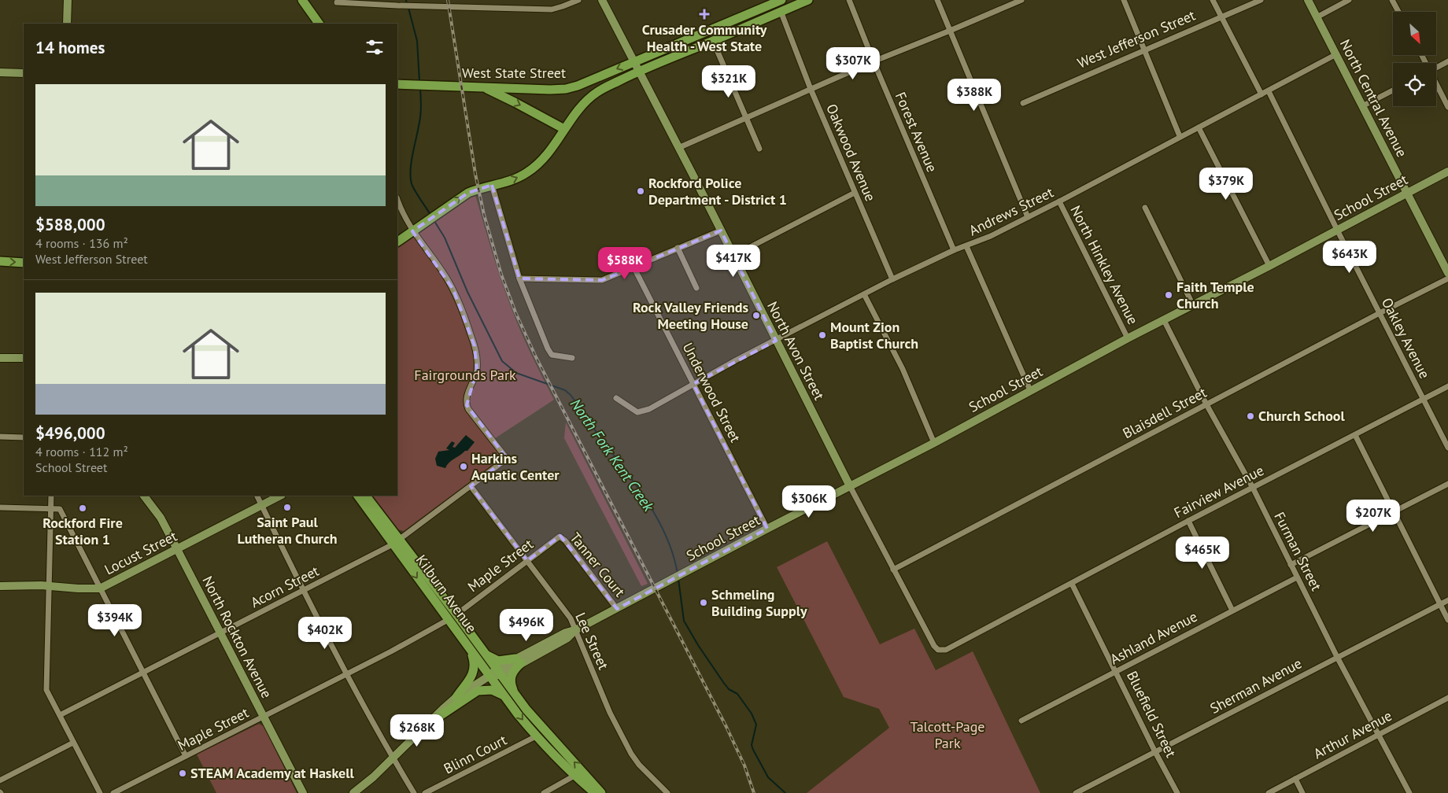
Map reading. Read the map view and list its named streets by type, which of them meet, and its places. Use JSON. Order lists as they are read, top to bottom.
{
  "streets": {
    "main road": [
      "West State Street",
      "North Central Avenue",
      "School Street",
      "North Avon Street",
      "Locust Street",
      "Kilburn Avenue",
      "North Rockton Avenue"
    ],
    "street": [
      "West Jefferson Street",
      "Forest Avenue",
      "Oakwood Avenue",
      "Andrews Street",
      "North Hinkley Avenue",
      "Oakley Avenue",
      "Underwood Street",
      "Blaisdell Street",
      "Fairview Avenue",
      "Furman Street",
      "Tanner Court",
      "Maple Street",
      "Acorn Street",
      "Ashland Avenue",
      "Lee Street",
      "Sherman Avenue",
      "Bluefield Street",
      "Arthur Avenue",
      "Blinn Court"
    ]
  },
  "crossings": [
    ["West State Street", "North Avon Street"],
    ["North Central Avenue", "School Street"],
    ["North Central Avenue", "Andrews Street"],
    ["Forest Avenue", "Andrews Street"],
    ["Oakwood Avenue", "Andrews Street"],
    ["School Street", "North Hinkley Avenue"],
    ["School Street", "Oakley Avenue"],
    ["School Street", "North Avon Street"],
    ["School Street", "Underwood Street"],
    ["School Street", "Furman Street"],
    ["School Street", "Tanner Court"],
    ["School Street", "Kilburn Avenue"],
    ["School Street", "Lee Street"],
    ["Andrews Street", "North Hinkley Avenue"],
    ["Andrews Street", "Oakley Avenue"],
    ["Andrews Street", "North Avon Street"],
    ["Andrews Street", "Underwood Street"],
    ["Oakley Avenue", "Blaisdell Street"],
    ["Oakley Avenue", "Fairview Avenue"],
    ["North Avon Street", "Blaisdell Street"],
    ["North Avon Street", "Fairview Avenue"],
    ["Blaisdell Street", "Furman Street"],
    ["Fairview Avenue", "Furman Street"],
    ["Fairview Avenue", "Bluefield Street"],
    ["Furman Street", "Ashland Avenue"],
    ["Furman Street", "Sherman Avenue"],
    ["Furman Street", "Arthur Avenue"],
    ["Locust Street", "North Rockton Avenue"],
    ["Tanner Court", "Maple Street"],
    ["Maple Street", "Kilburn Avenue"],
    ["Maple Street", "North Rockton Avenue"],
    ["Maple Street", "Lee Street"],
    ["Acorn Street", "Kilburn Avenue"],
    ["Acorn Street", "North Rockton Avenue"],
    ["Acorn Street", "Lee Street"],
    ["Kilburn Avenue", "Blinn Court"],
    ["Ashland Avenue", "Bluefield Street"],
    ["Sherman Avenue", "Bluefield Street"]
  ],
  "one_way": ["West State Street"],
  "water": ["North Fork Kent Creek"],
  "parks": ["Fairgrounds Park", "Talcott-Page Park"],
  "places": {
    "health": ["Crusader Community Health - West State"],
    "other": [
      "Rockford Police Department - District 1",
      "Faith Temple Church",
      "Rock Valley Friends Meeting House",
      "Mount Zion Baptist Church",
      "Church School",
      "Harkins Aquatic Center",
      "Saint Paul Lutheran Church",
      "Rockford Fire Station 1",
      "Schmeling Building Supply",
      "STEAM Academy at Haskell"
    ]
  },
  "north": "bottom right",
  "page": {
    "heading": "14 homes",
    "price": [
      "$307K",
      "$321K",
      "$388K",
      "$379K",
      "$643K",
      "$417K",
      "$588K",
      "$306K",
      "$207K",
      "$465K",
      "$394K",
      "$496K",
      "$402K",
      "$268K"
    ],
    "list": [
      {
        "name": "$588,000",
        "note": "4 rooms · 136 m² · West Jefferson Street"
      },
      {
        "name": "$496,000",
        "note": "4 rooms · 112 m² · School Street"
      }
    ]
  }
}
